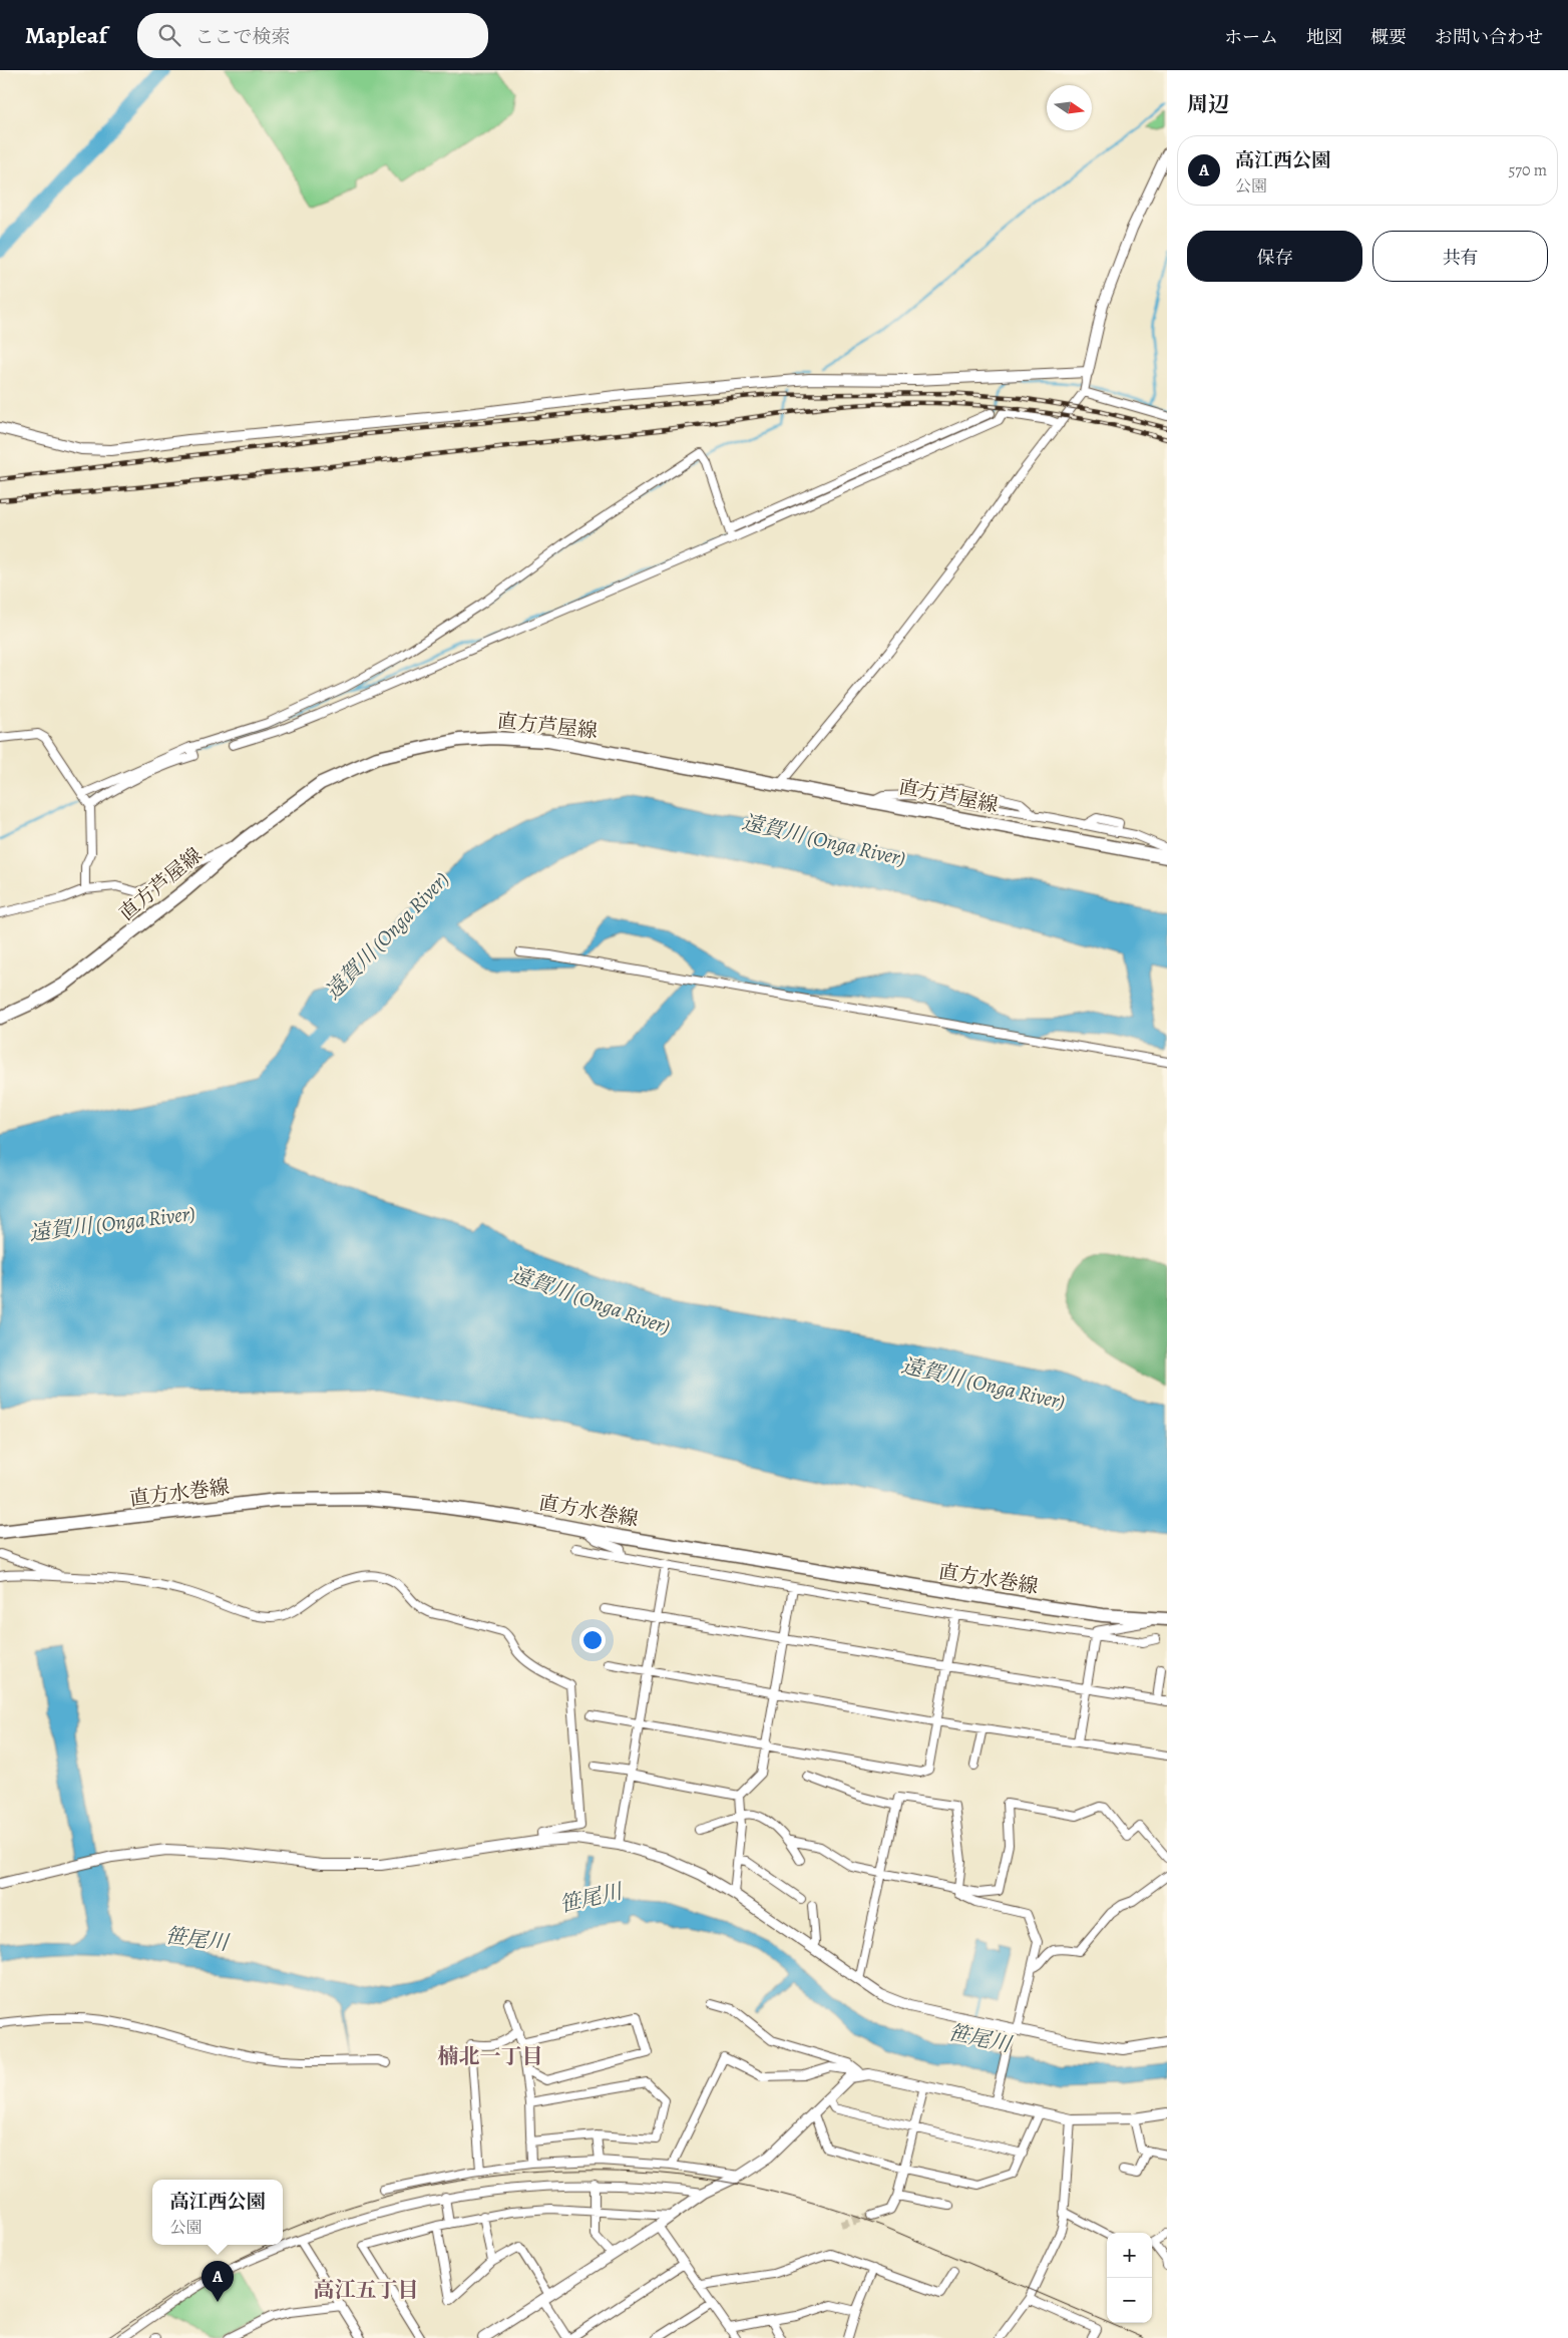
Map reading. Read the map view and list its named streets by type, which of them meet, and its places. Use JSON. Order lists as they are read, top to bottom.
{
  "streets": {
    "main road": ["直方芦屋線", "直方水巻線"]
  },
  "districts": ["楠北一丁目", "高江五丁目"],
  "water": ["遠賀川 (Onga River)", "笹尾川"],
  "north": "right",
  "page": {
    "header": "Mapleaf",
    "search": "ここで検索",
    "nav": [
      "ホーム",
      "地図",
      "概要",
      "お問い合わせ"
    ],
    "heading": "周辺",
    "list": [
      {
        "mark": "A",
        "name": "高江西公園",
        "note": "公園",
        "value": "570 m"
      }
    ],
    "buttons": ["保存", "共有"],
    "popup": ["高江西公園", "公園"],
    "map_buttons": ["+", "−"],
    "pins": "A"
  }
}
